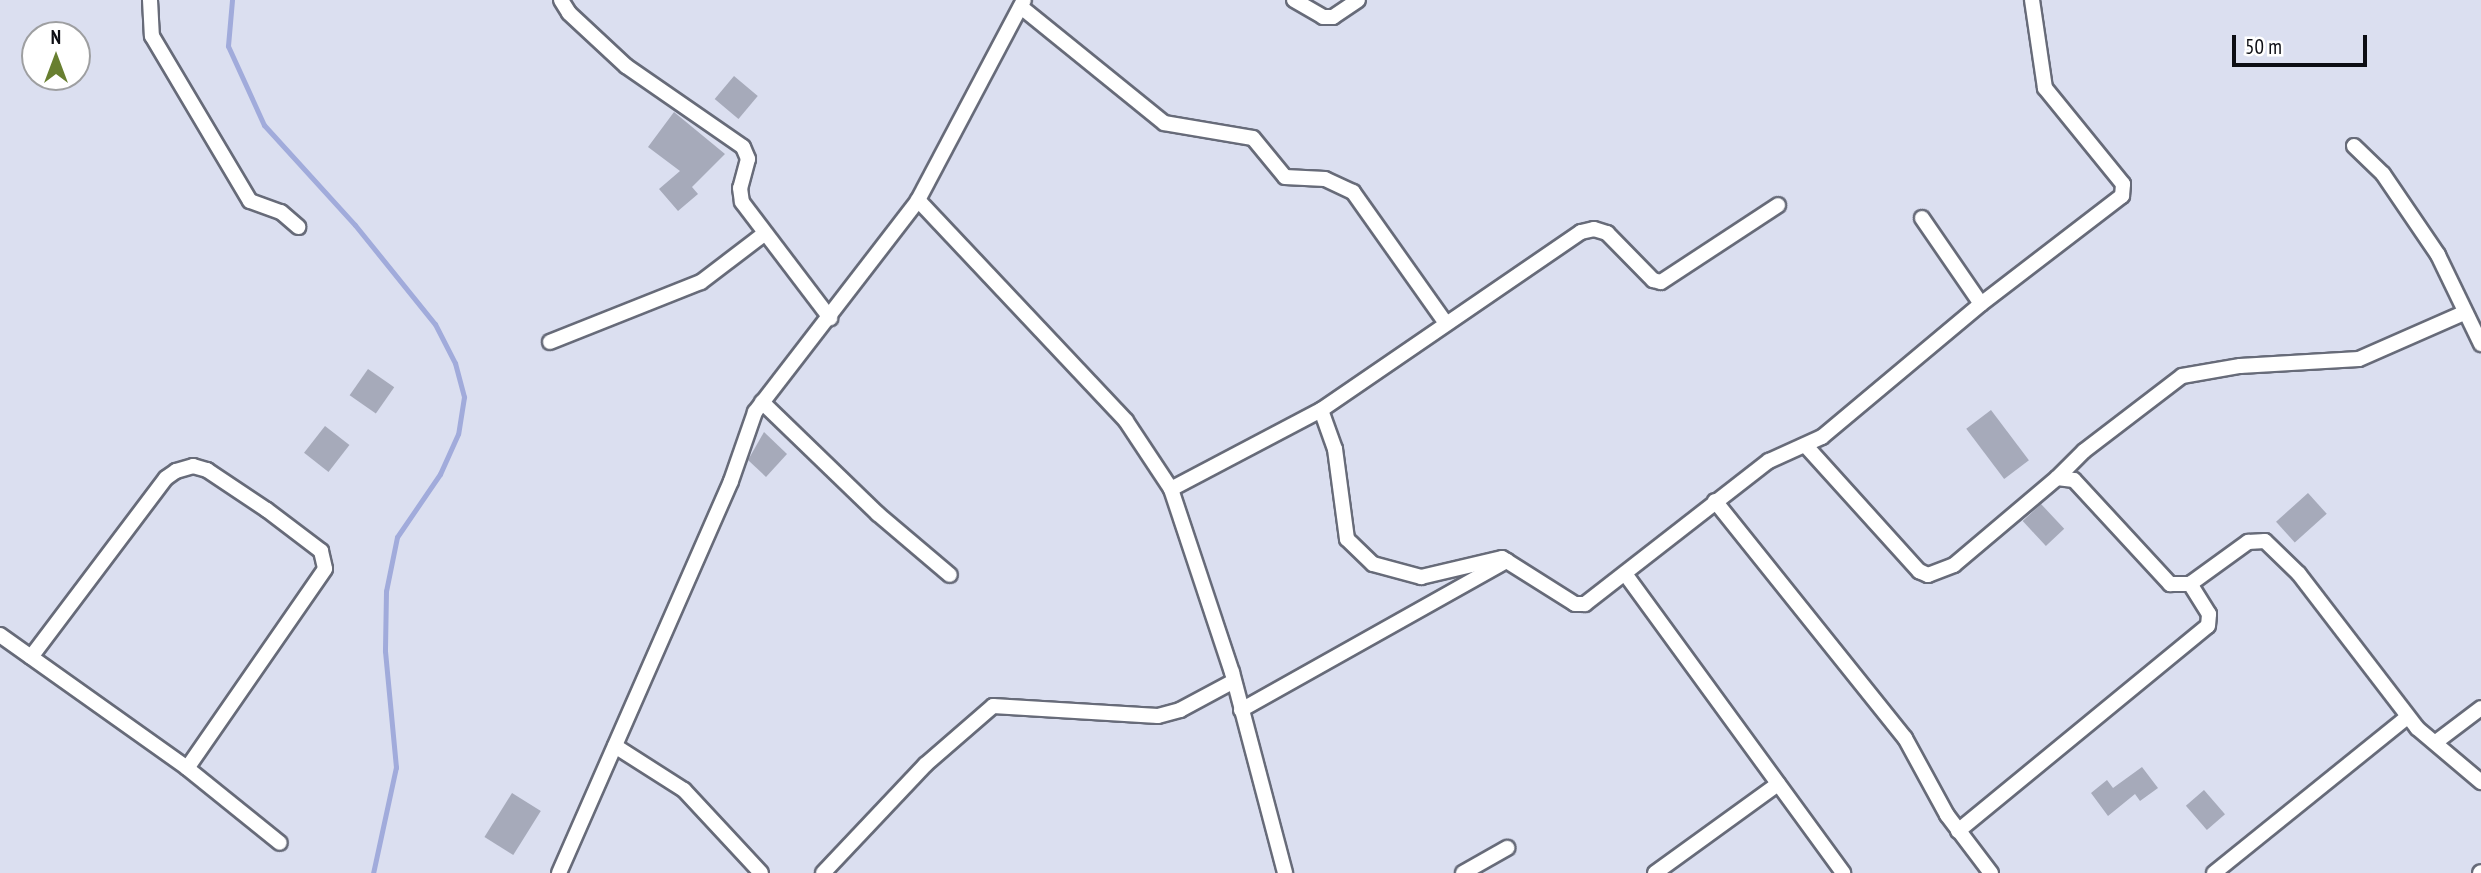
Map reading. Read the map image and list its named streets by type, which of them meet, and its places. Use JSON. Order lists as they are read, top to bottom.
{
  "scale_bar": "50 m",
  "north": "top"
}
